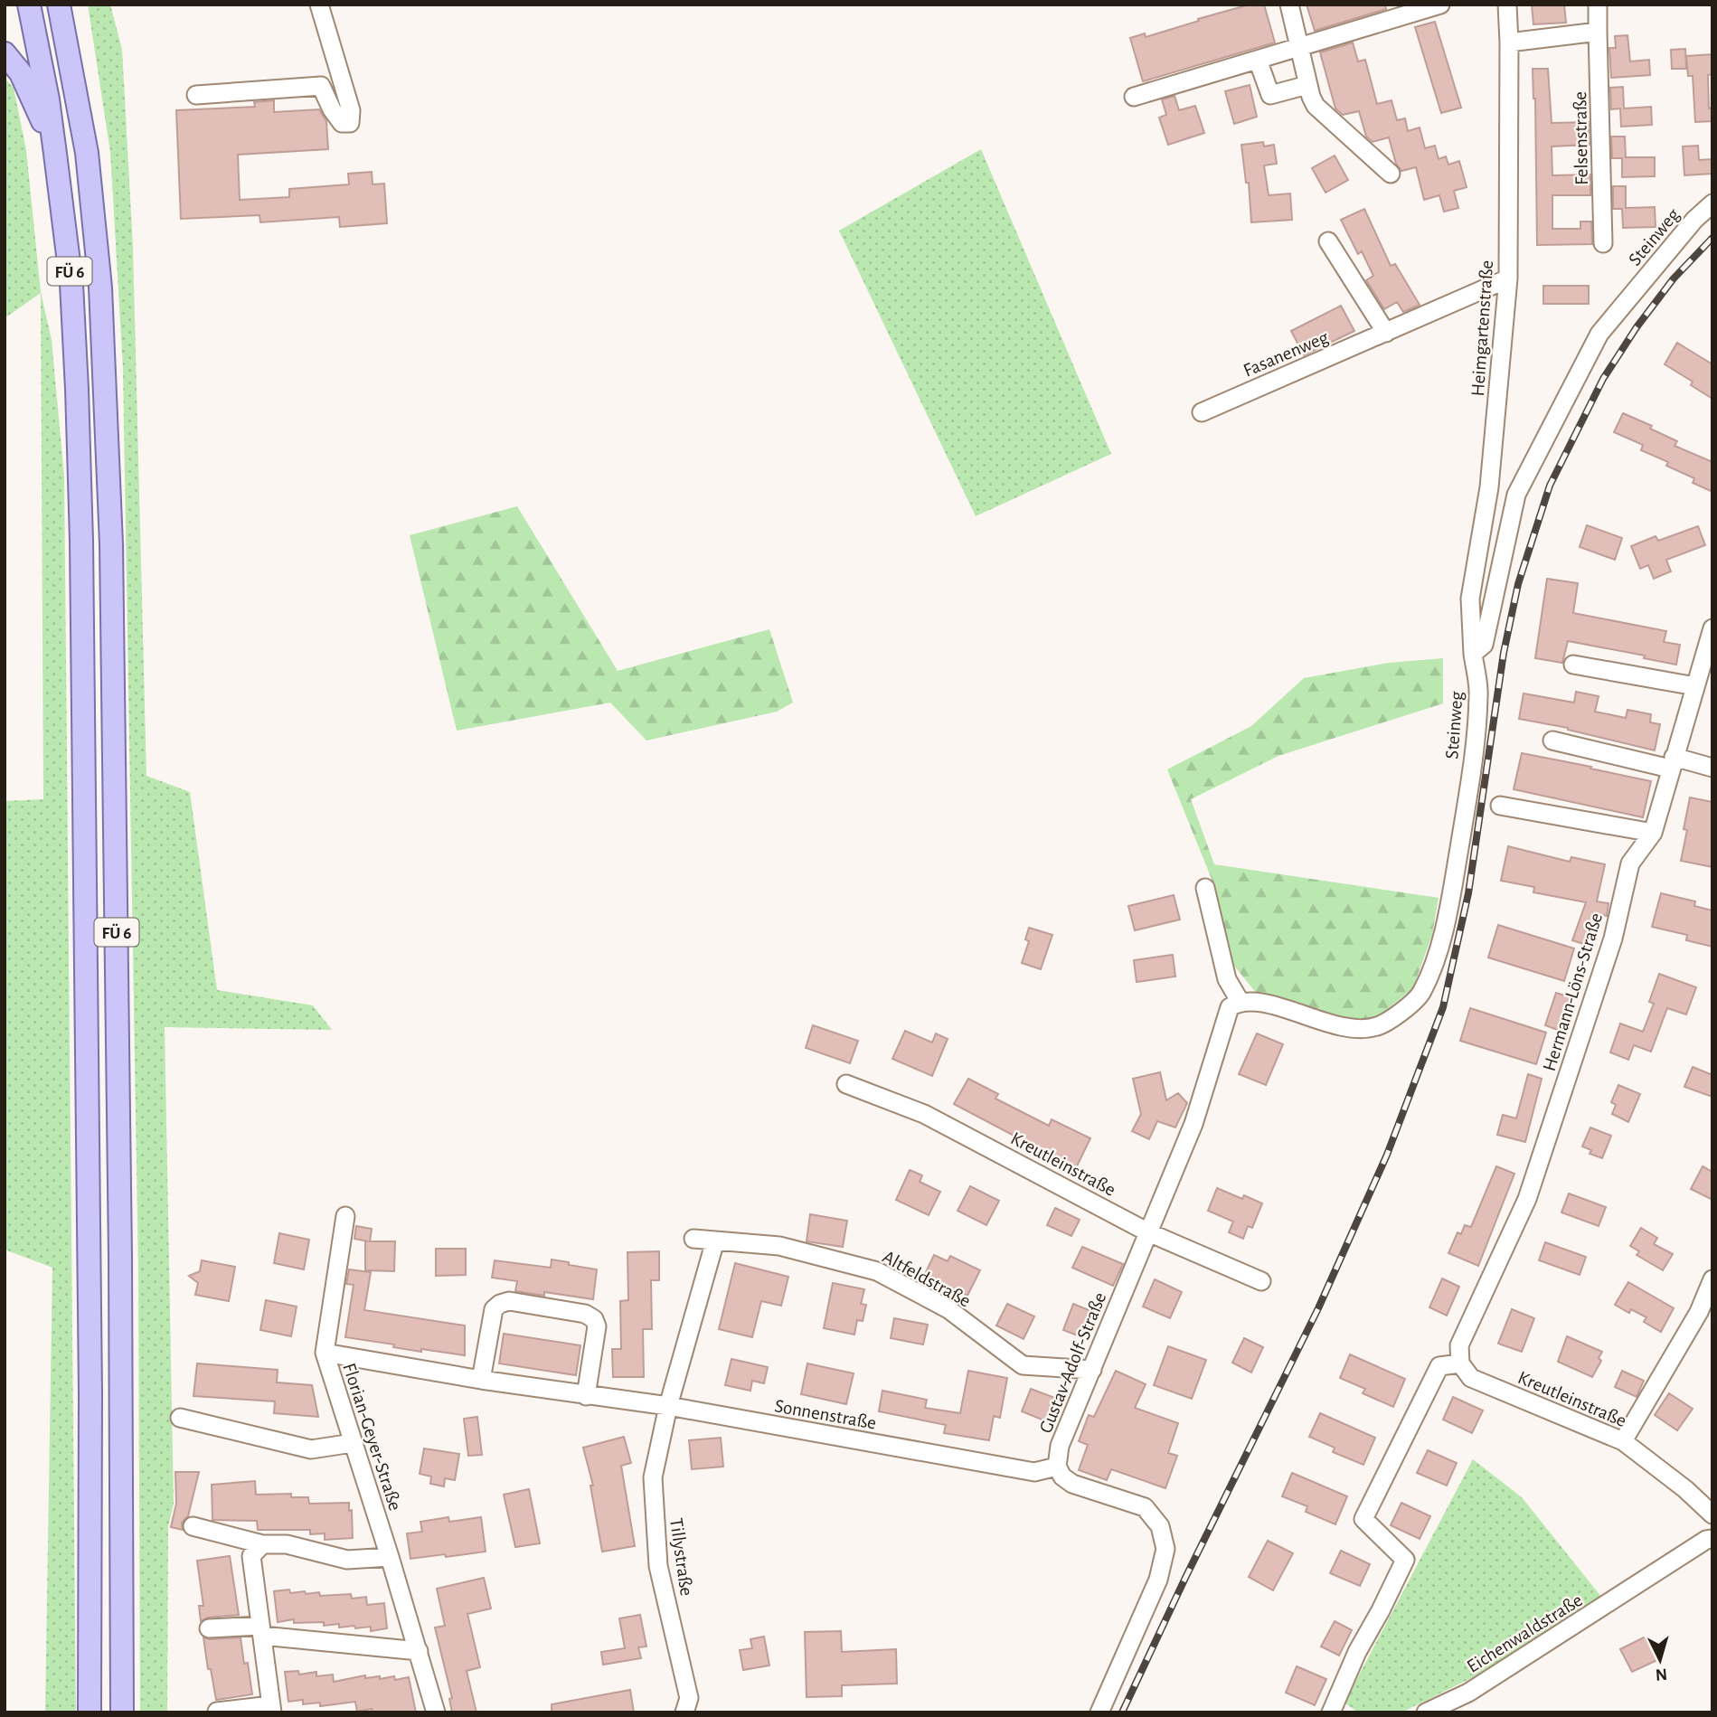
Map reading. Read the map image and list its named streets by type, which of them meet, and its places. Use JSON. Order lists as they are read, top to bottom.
{
  "streets": {
    "main road": ["FÜ 6"],
    "street": [
      "Felsenstraße",
      "Steinweg",
      "Heimgartenstraße",
      "Fasanenweg",
      "Hermann-Löns-Straße",
      "Kreutleinstraße",
      "Altfeldstraße",
      "Gustav-Adolf-Straße",
      "Sonnenstraße",
      "Florian-Geyer-Straße",
      "Tillystraße",
      "Eichenwaldstraße"
    ]
  },
  "crossings": [
    ["Steinweg", "Heimgartenstraße"],
    ["Steinweg", "Gustav-Adolf-Straße"],
    ["Heimgartenstraße", "Fasanenweg"],
    ["Hermann-Löns-Straße", "Kreutleinstraße"],
    ["Kreutleinstraße", "Gustav-Adolf-Straße"],
    ["Altfeldstraße", "Gustav-Adolf-Straße"],
    ["Altfeldstraße", "Tillystraße"],
    ["Gustav-Adolf-Straße", "Sonnenstraße"],
    ["Sonnenstraße", "Florian-Geyer-Straße"],
    ["Sonnenstraße", "Tillystraße"]
  ],
  "north": "bottom"
}
